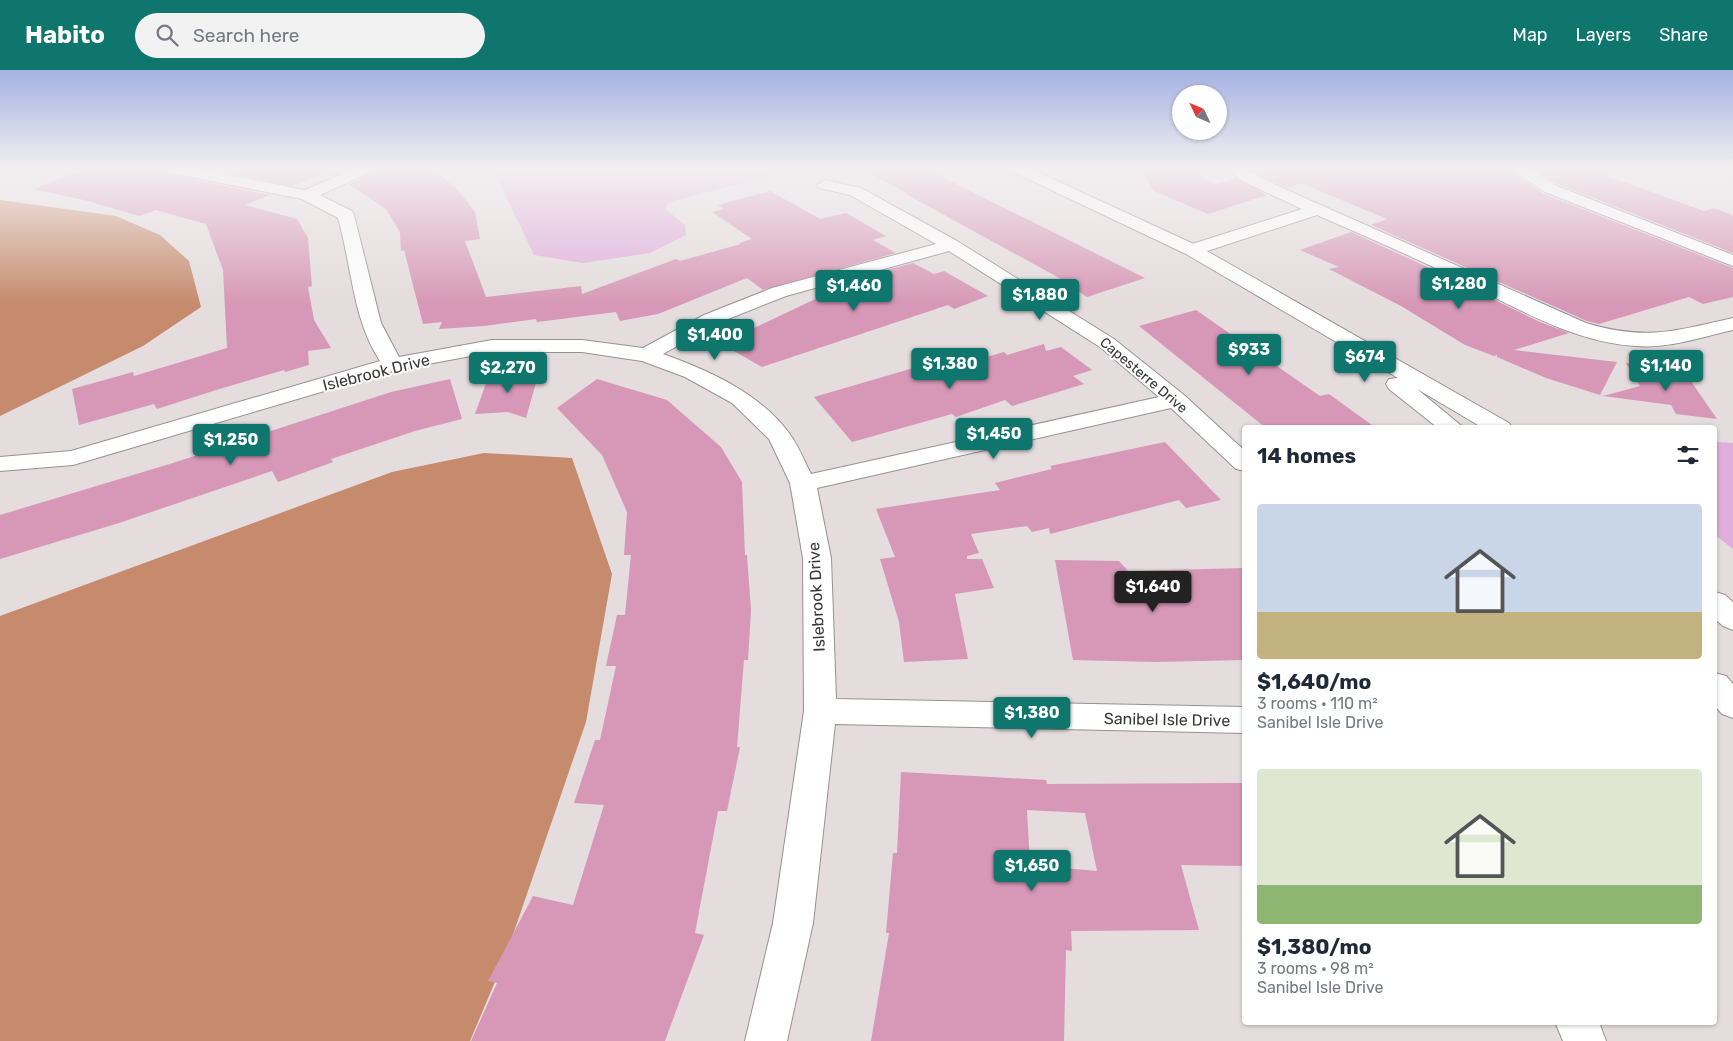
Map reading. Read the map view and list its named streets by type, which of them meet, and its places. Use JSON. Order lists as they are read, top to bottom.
{
  "streets": {
    "street": ["Islebrook Drive", "Capesterre Drive", "Sanibel Isle Drive"]
  },
  "crossings": [
    ["Islebrook Drive", "Sanibel Isle Drive"]
  ],
  "north": "top left",
  "page": {
    "header": "Habito",
    "search": "Search here",
    "nav": ["Map", "Layers", "Share"],
    "price": [
      "$1,280",
      "$1,460",
      "$1,880",
      "$1,400",
      "$933",
      "$674",
      "$1,380",
      "$1,140",
      "$2,270",
      "$1,450",
      "$1,250",
      "$1,640",
      "$1,380",
      "$1,650"
    ],
    "heading": "14 homes",
    "list": [
      {
        "name": "$1,640/mo",
        "note": "3 rooms · 110 m² · Sanibel Isle Drive"
      },
      {
        "name": "$1,380/mo",
        "note": "3 rooms · 98 m² · Sanibel Isle Drive"
      }
    ]
  }
}
